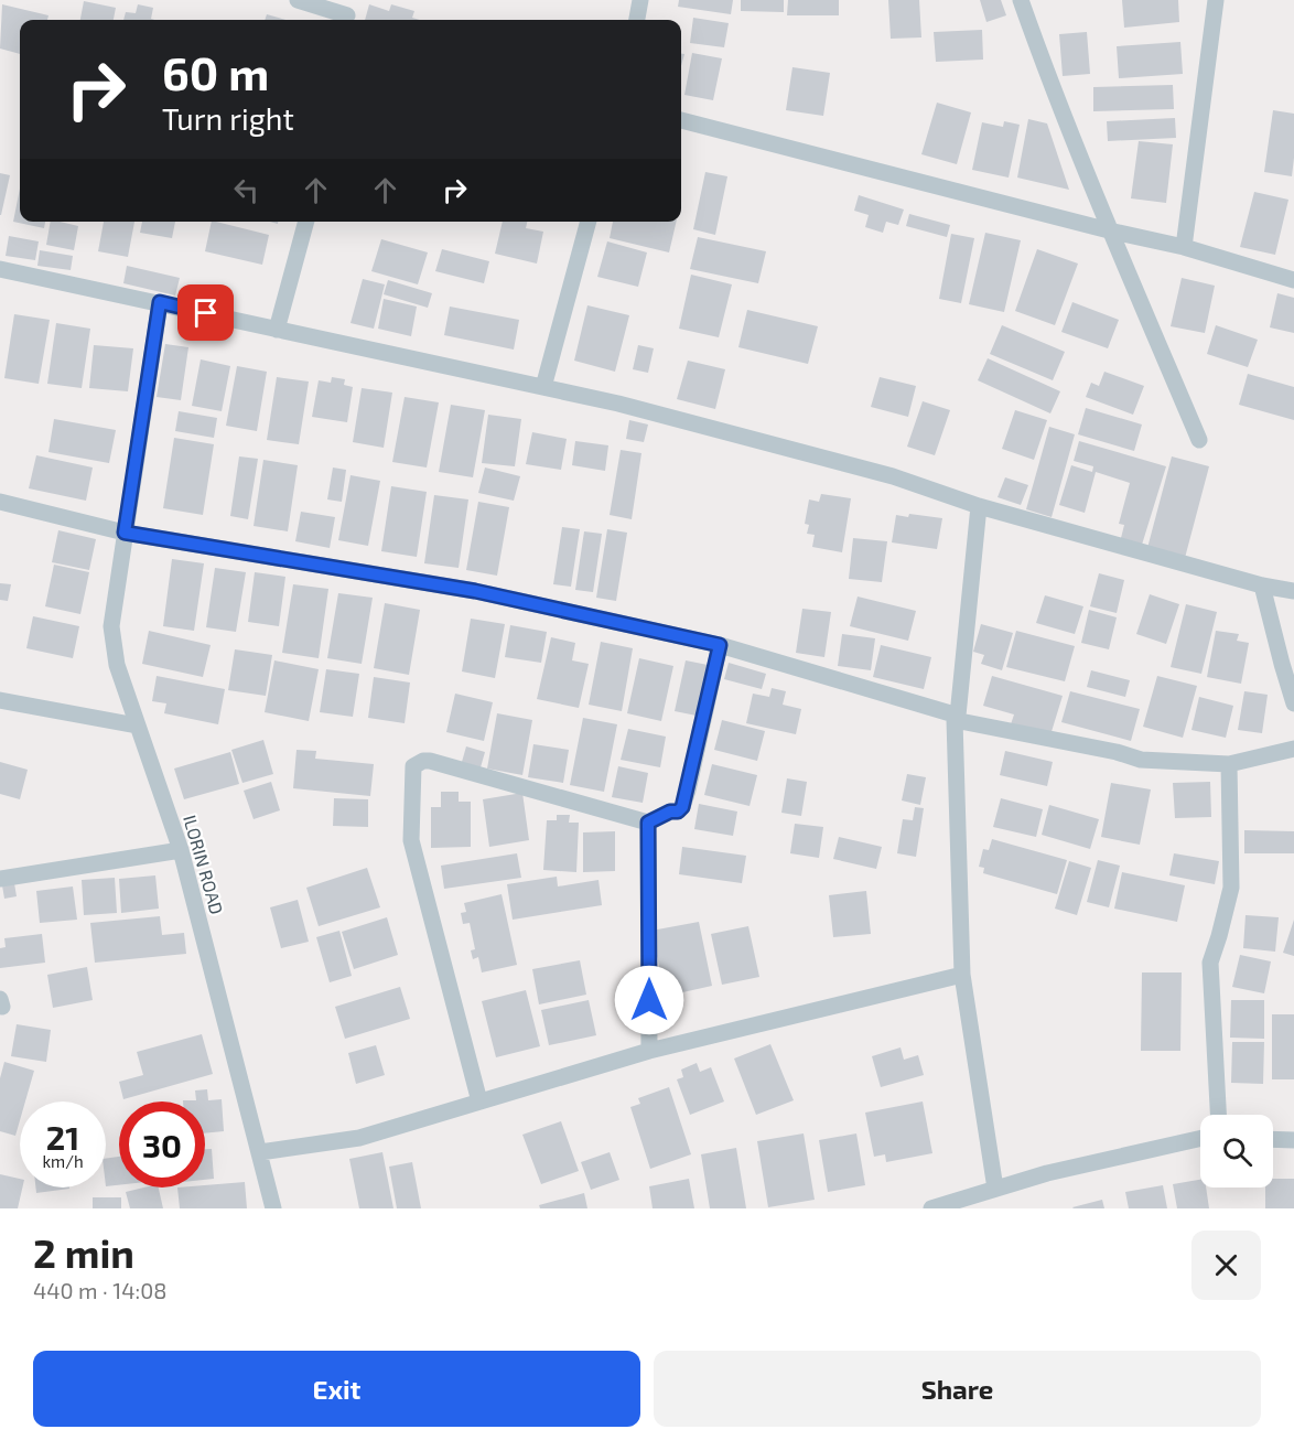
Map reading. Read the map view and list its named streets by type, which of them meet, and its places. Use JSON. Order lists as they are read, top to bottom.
{
  "streets": {
    "street": ["ILORIN ROAD"]
  },
  "page": {
    "turn": ["60 m", "Turn right"],
    "speed": "21 km/h",
    "limit": "30",
    "heading": ["2 min", "440 m · 14:08"],
    "buttons": ["Exit", "Share"]
  }
}
